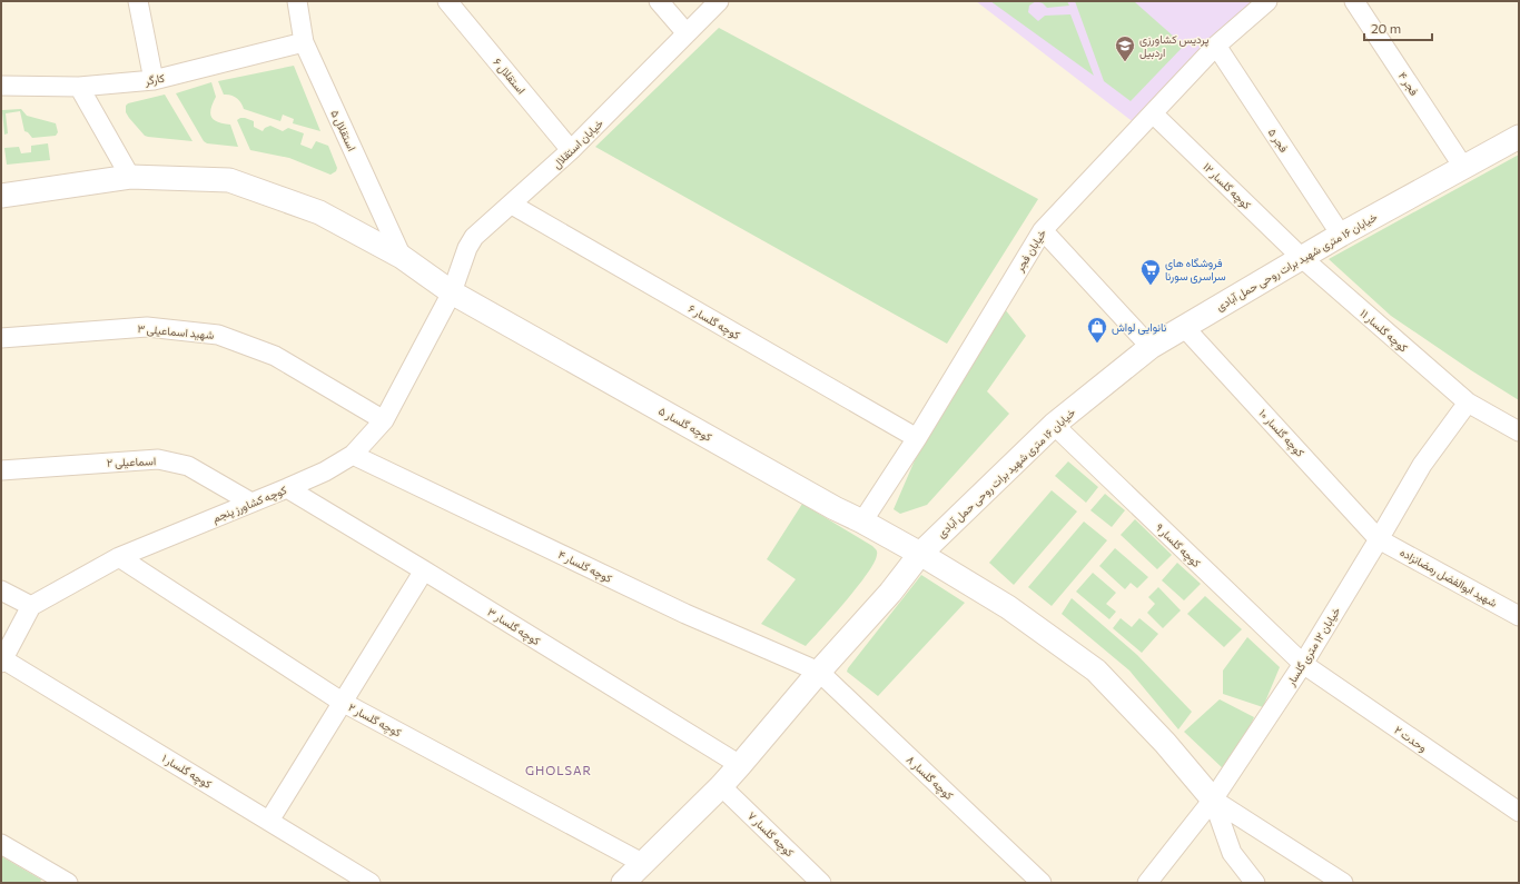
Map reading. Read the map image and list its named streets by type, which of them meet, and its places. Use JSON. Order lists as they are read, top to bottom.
{
  "streets": {
    "street": [
      "استقلال ۶",
      "کارگر",
      "فجر ۴",
      "استقلال ۵",
      "فجر ۵",
      "خیابان استقلال",
      "کوچه گلسار ۱۲",
      "خیابان فجر",
      "خیابان ۱۶ متری شهید برات روحی حمل آبادی",
      "کوچه گلسار ۶",
      "کوچه گلسار ۱۱",
      "شهید اسماعیلی ۳",
      "کوچه گلسار ۵",
      "کوچه گلسار ۱۰",
      "اسماعیلی ۲",
      "کوچه کشاورز پنجم",
      "کوچه گلسار ۹",
      "کوچه گلسار ۴",
      "شهید ابوالفضل رمضانزاده",
      "کوچه گلسار ۳",
      "خیابان ۱۲ متری گلسار",
      "کوچه گلسار ۲",
      "وحدت ۲",
      "کوچه گلسار ۱",
      "کوچه گلسار ۸",
      "کوچه گلسار ۷"
    ]
  },
  "crossings": [
    ["استقلال ۶", "خیابان استقلال"],
    ["کارگر", "استقلال ۵"],
    ["فجر ۴", "خیابان ۱۶ متری شهید برات روحی حمل آبادی"],
    ["استقلال ۵", "کوچه گلسار ۵"],
    ["فجر ۵", "خیابان فجر"],
    ["فجر ۵", "خیابان ۱۶ متری شهید برات روحی حمل آبادی"],
    ["خیابان استقلال", "کوچه گلسار ۶"],
    ["خیابان استقلال", "کوچه گلسار ۵"],
    ["خیابان استقلال", "کوچه کشاورز پنجم"],
    ["کوچه گلسار ۱۲", "خیابان فجر"],
    ["کوچه گلسار ۱۲", "خیابان ۱۶ متری شهید برات روحی حمل آبادی"],
    ["کوچه گلسار ۱۲", "کوچه گلسار ۱۱"],
    ["خیابان فجر", "کوچه گلسار ۶"],
    ["خیابان فجر", "کوچه گلسار ۵"],
    ["خیابان ۱۶ متری شهید برات روحی حمل آبادی", "کوچه گلسار ۱۱"],
    ["خیابان ۱۶ متری شهید برات روحی حمل آبادی", "کوچه گلسار ۵"],
    ["خیابان ۱۶ متری شهید برات روحی حمل آبادی", "کوچه گلسار ۱۰"],
    ["خیابان ۱۶ متری شهید برات روحی حمل آبادی", "کوچه گلسار ۹"],
    ["خیابان ۱۶ متری شهید برات روحی حمل آبادی", "کوچه گلسار ۴"],
    ["خیابان ۱۶ متری شهید برات روحی حمل آبادی", "کوچه گلسار ۳"],
    ["خیابان ۱۶ متری شهید برات روحی حمل آبادی", "کوچه گلسار ۲"],
    ["خیابان ۱۶ متری شهید برات روحی حمل آبادی", "کوچه گلسار ۸"],
    ["خیابان ۱۶ متری شهید برات روحی حمل آبادی", "کوچه گلسار ۷"],
    ["کوچه گلسار ۱۱", "خیابان ۱۲ متری گلسار"],
    ["شهید اسماعیلی ۳", "کوچه کشاورز پنجم"],
    ["کوچه گلسار ۵", "کوچه کشاورز پنجم"],
    ["کوچه گلسار ۵", "خیابان ۱۲ متری گلسار"],
    ["کوچه گلسار ۱۰", "شهید ابوالفضل رمضانزاده"],
    ["کوچه گلسار ۱۰", "خیابان ۱۲ متری گلسار"],
    ["اسماعیلی ۲", "کوچه کشاورز پنجم"],
    ["کوچه کشاورز پنجم", "کوچه گلسار ۴"],
    ["کوچه کشاورز پنجم", "کوچه گلسار ۳"],
    ["کوچه کشاورز پنجم", "کوچه گلسار ۲"],
    ["کوچه گلسار ۹", "خیابان ۱۲ متری گلسار"],
    ["کوچه گلسار ۹", "وحدت ۲"],
    ["کوچه گلسار ۴", "کوچه گلسار ۸"],
    ["شهید ابوالفضل رمضانزاده", "خیابان ۱۲ متری گلسار"],
    ["خیابان ۱۲ متری گلسار", "وحدت ۲"]
  ],
  "districts": ["GHOLSAR"],
  "places": {
    "school or university": ["پردیس کشاورزی اردبیل"],
    "supermarket": ["فروشگاه های سراسری سورنا"],
    "shop": ["نانوایی لواش"]
  },
  "scale_bar": "20 m"
}
